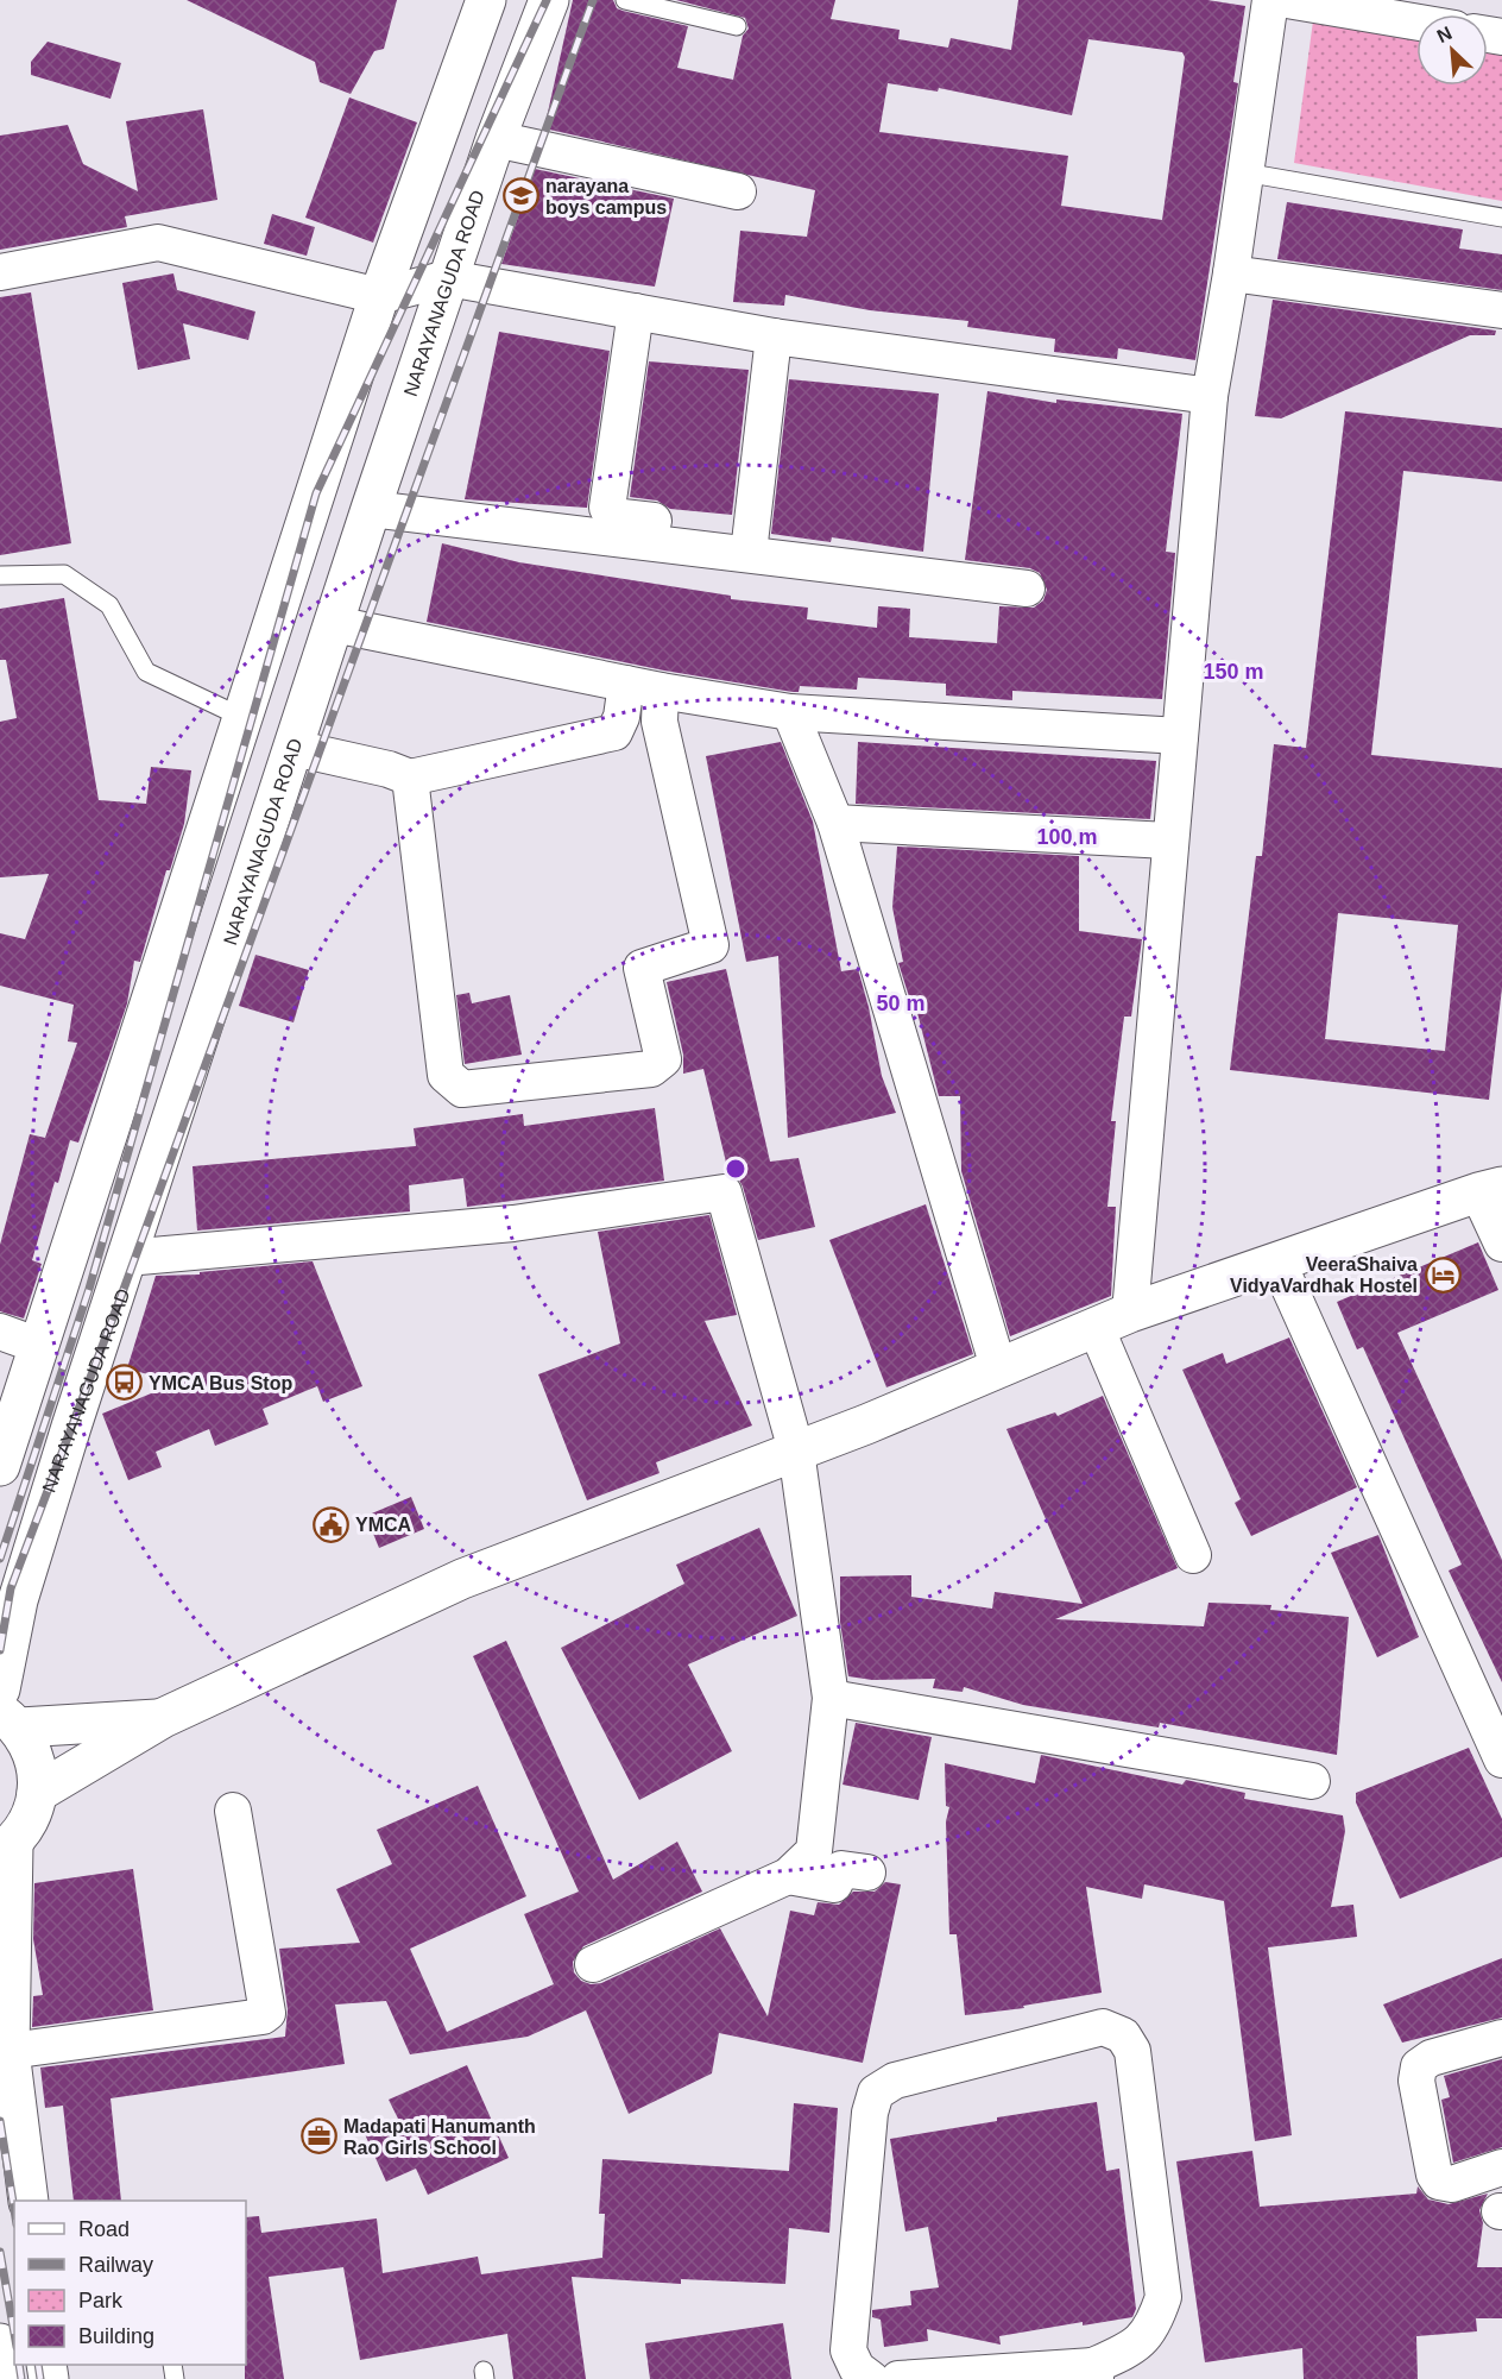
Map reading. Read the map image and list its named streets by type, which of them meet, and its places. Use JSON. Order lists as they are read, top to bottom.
{
  "streets": {
    "main road": ["NARAYANAGUDA ROAD"]
  },
  "places": {
    "school or university": ["narayana boys campus"],
    "hotel": ["VeeraShaiva VidyaVardhak Hostel"],
    "bus stop": ["YMCA Bus Stop"],
    "public building": ["YMCA"],
    "office": ["Madapati Hanumanth Rao Girls School"]
  },
  "legend": [
    "Road",
    "Railway",
    "Park",
    "Building"
  ],
  "north": "top left",
  "rings": ["150 m", "100 m", "50 m"]
}
